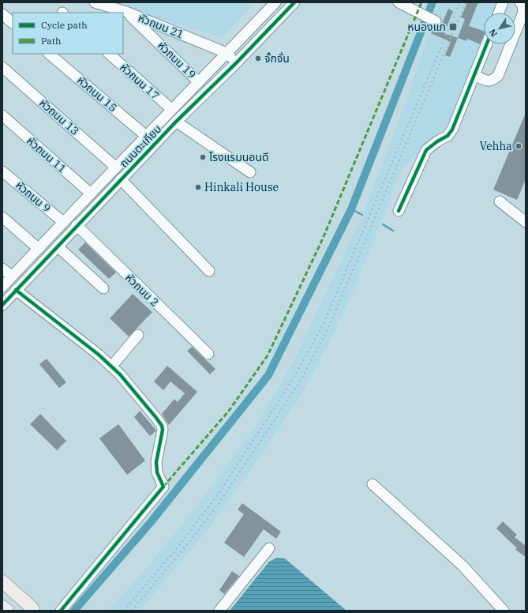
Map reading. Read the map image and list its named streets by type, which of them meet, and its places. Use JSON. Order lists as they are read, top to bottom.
{
  "streets": {
    "street": [
      "หัวถนน 21",
      "หัวถนน 19",
      "หัวถนน 17",
      "หัวถนน 15",
      "หัวถนน 13",
      "ถนนตะเกียบ",
      "หัวถนน 11",
      "หัวถนน 9",
      "หัวถนน 2"
    ]
  },
  "crossings": [
    ["หัวถนน 21", "หัวถนน 19"],
    ["หัวถนน 21", "ถนนตะเกียบ"],
    ["หัวถนน 19", "ถนนตะเกียบ"],
    ["หัวถนน 17", "ถนนตะเกียบ"],
    ["หัวถนน 15", "ถนนตะเกียบ"],
    ["หัวถนน 13", "ถนนตะเกียบ"],
    ["ถนนตะเกียบ", "หัวถนน 11"],
    ["ถนนตะเกียบ", "หัวถนน 9"],
    ["ถนนตะเกียบ", "หัวถนน 2"]
  ],
  "places": {
    "transit": ["หนองแก"],
    "other": [
      "จั้กจั่น",
      "Vehha",
      "โรงแรมนอนดี",
      "Hinkali House"
    ]
  },
  "legend": ["Cycle path", "Path"],
  "north": "bottom left"
}
